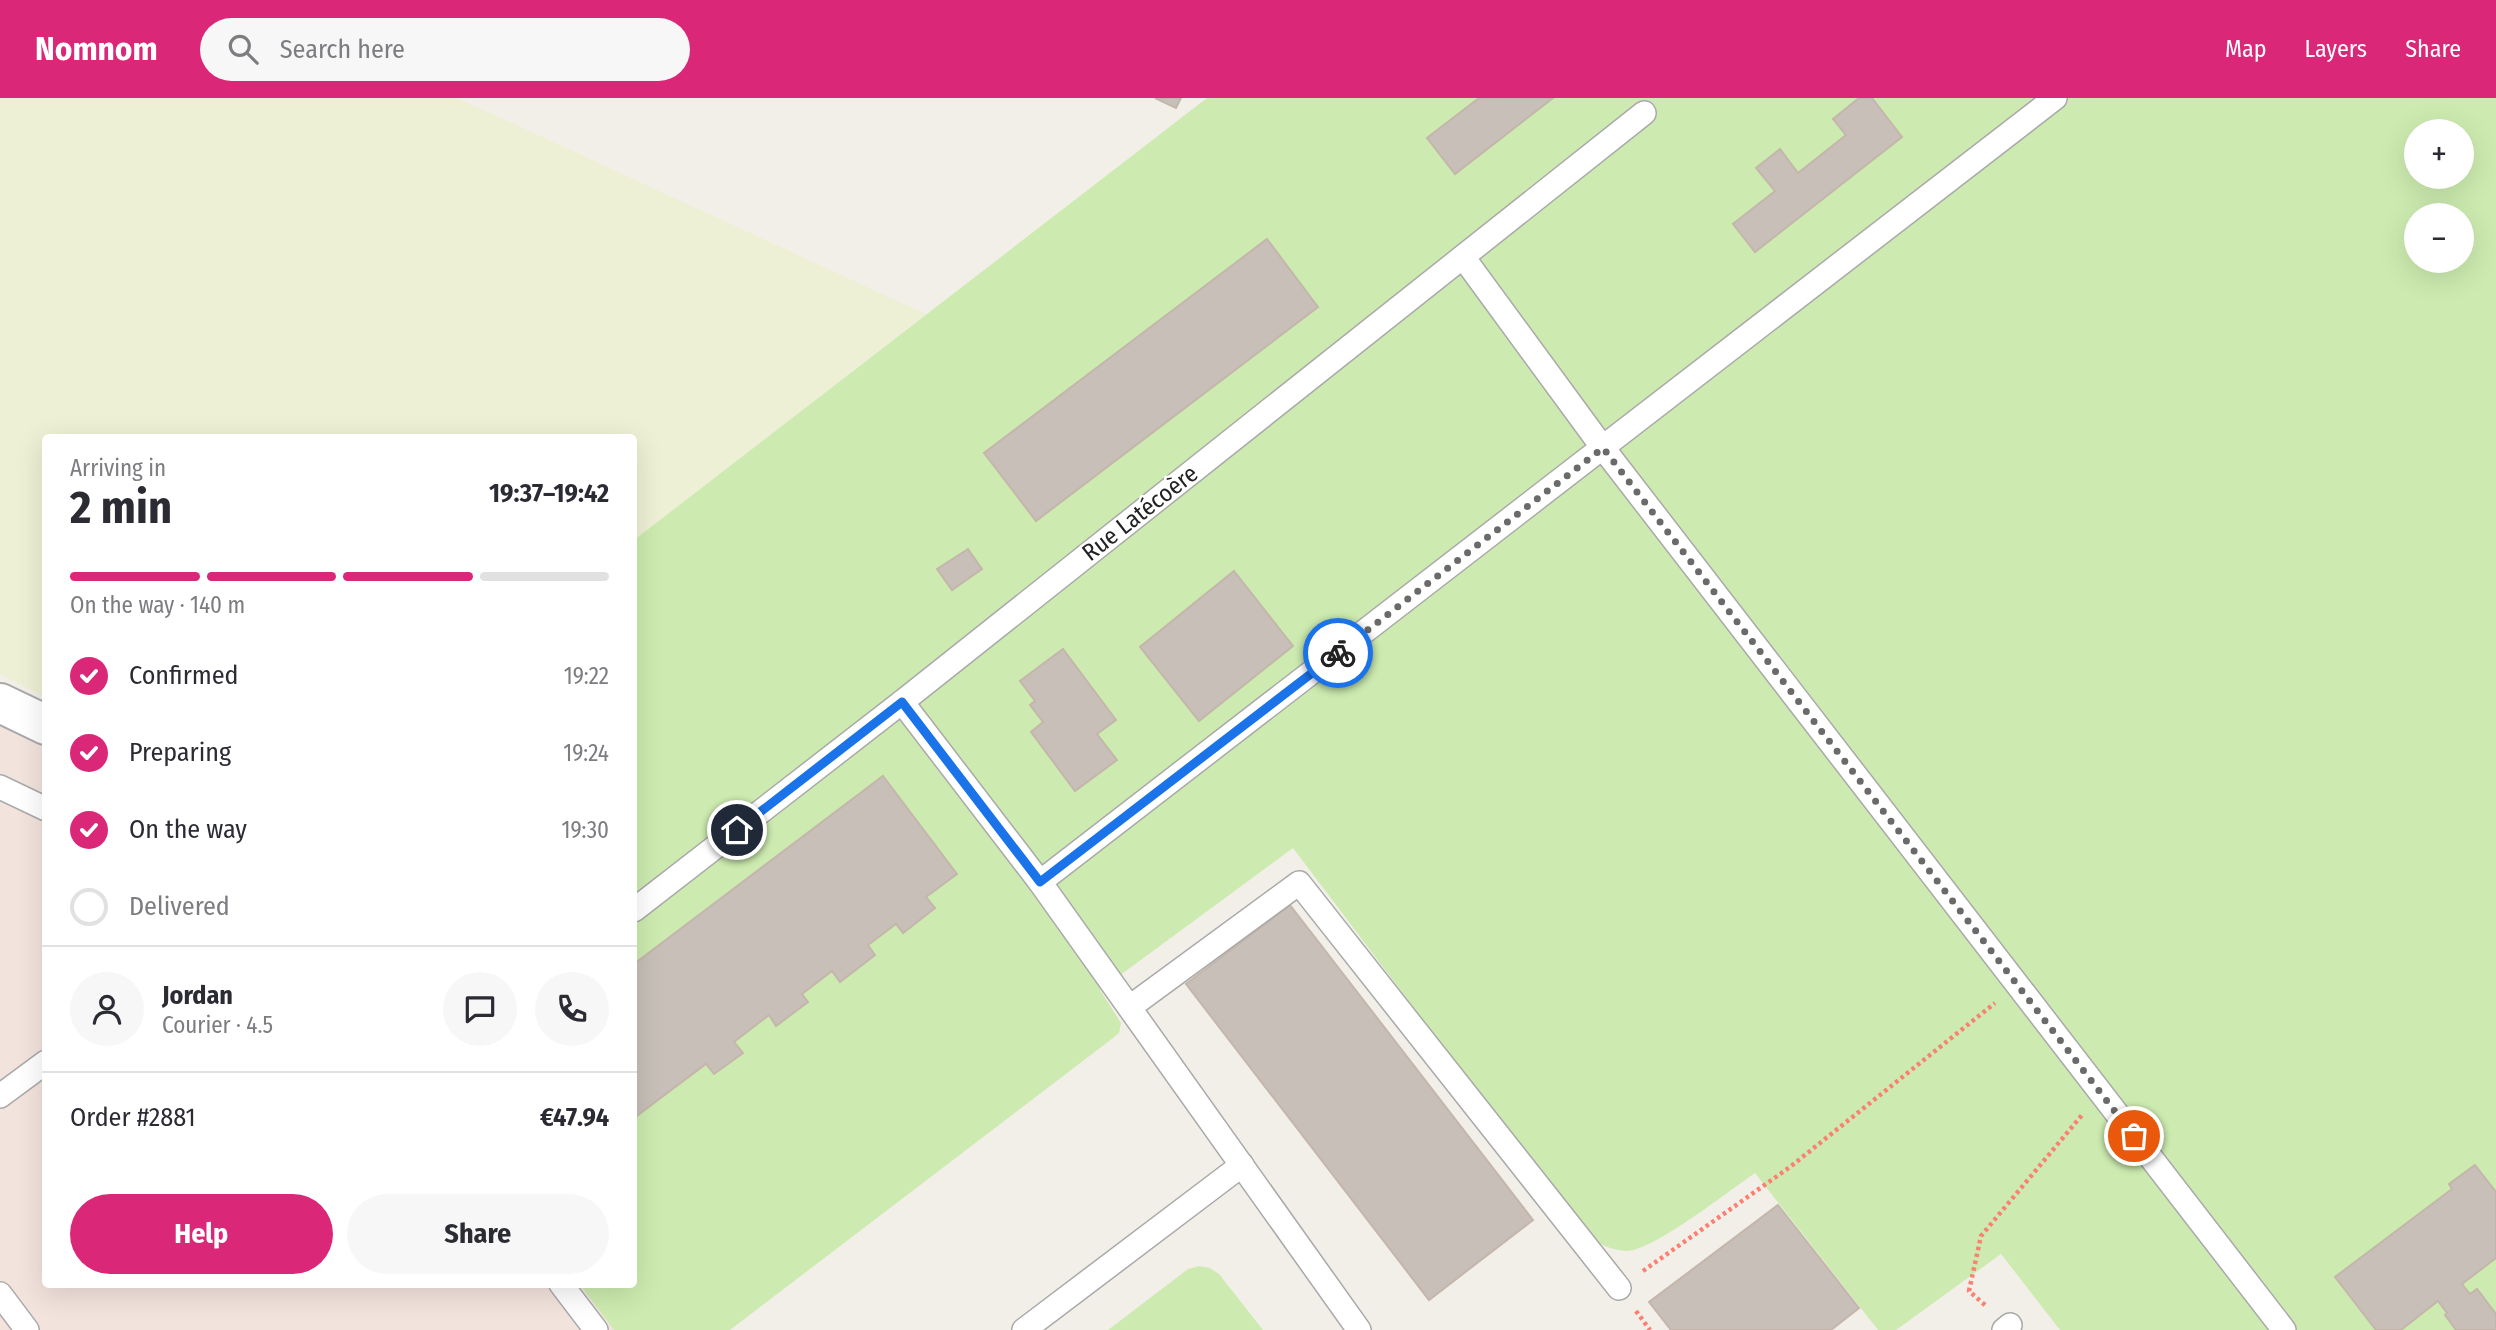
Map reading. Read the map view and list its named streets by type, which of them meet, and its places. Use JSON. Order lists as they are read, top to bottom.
{
  "streets": {
    "lane": ["Rue Latécoère"]
  },
  "page": {
    "header": "Nomnom",
    "search": "Search here",
    "nav": ["Map", "Layers", "Share"],
    "map_buttons": ["+", "−"],
    "heading": ["2 min", "Arriving in", "19:37–19:42"],
    "panel": [
      "Jordan",
      "Courier · 4.5",
      "Order #2881",
      "€47.94"
    ],
    "bar": "On the way · 140 m",
    "list": [
      ["Confirmed", "19:22"],
      ["Preparing", "19:24"],
      ["On the way", "19:30"],
      "Delivered"
    ],
    "buttons": ["Help", "Share"]
  }
}
